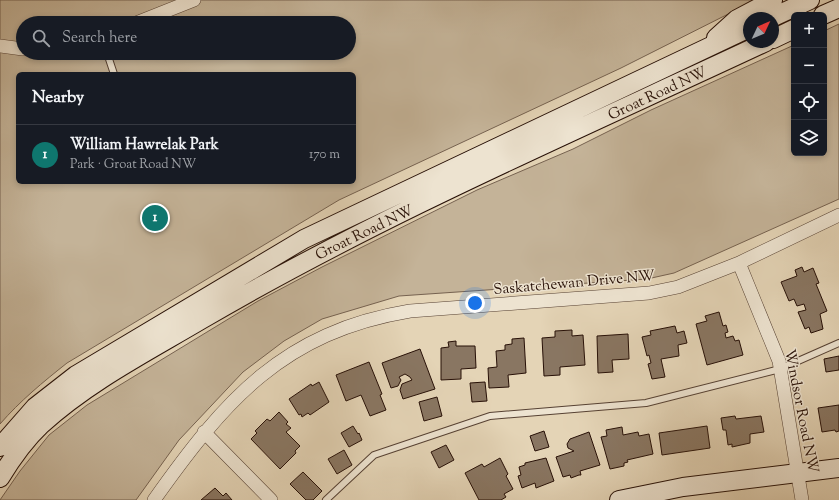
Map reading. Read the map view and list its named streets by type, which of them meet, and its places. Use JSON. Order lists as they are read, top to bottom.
{
  "streets": {
    "main road": ["Groat Road NW"],
    "street": ["Saskatchewan Drive NW", "Windsor Road NW"]
  },
  "crossings": [
    ["Saskatchewan Drive NW", "Windsor Road NW"]
  ],
  "north": "top right",
  "page": {
    "map_buttons": ["+", "−"],
    "search": "Search here",
    "heading": "Nearby",
    "list": [
      {
        "mark": "1",
        "name": "William Hawrelak Park",
        "note": "Park · Groat Road NW",
        "value": "170 m"
      }
    ],
    "pins": "1"
  }
}
